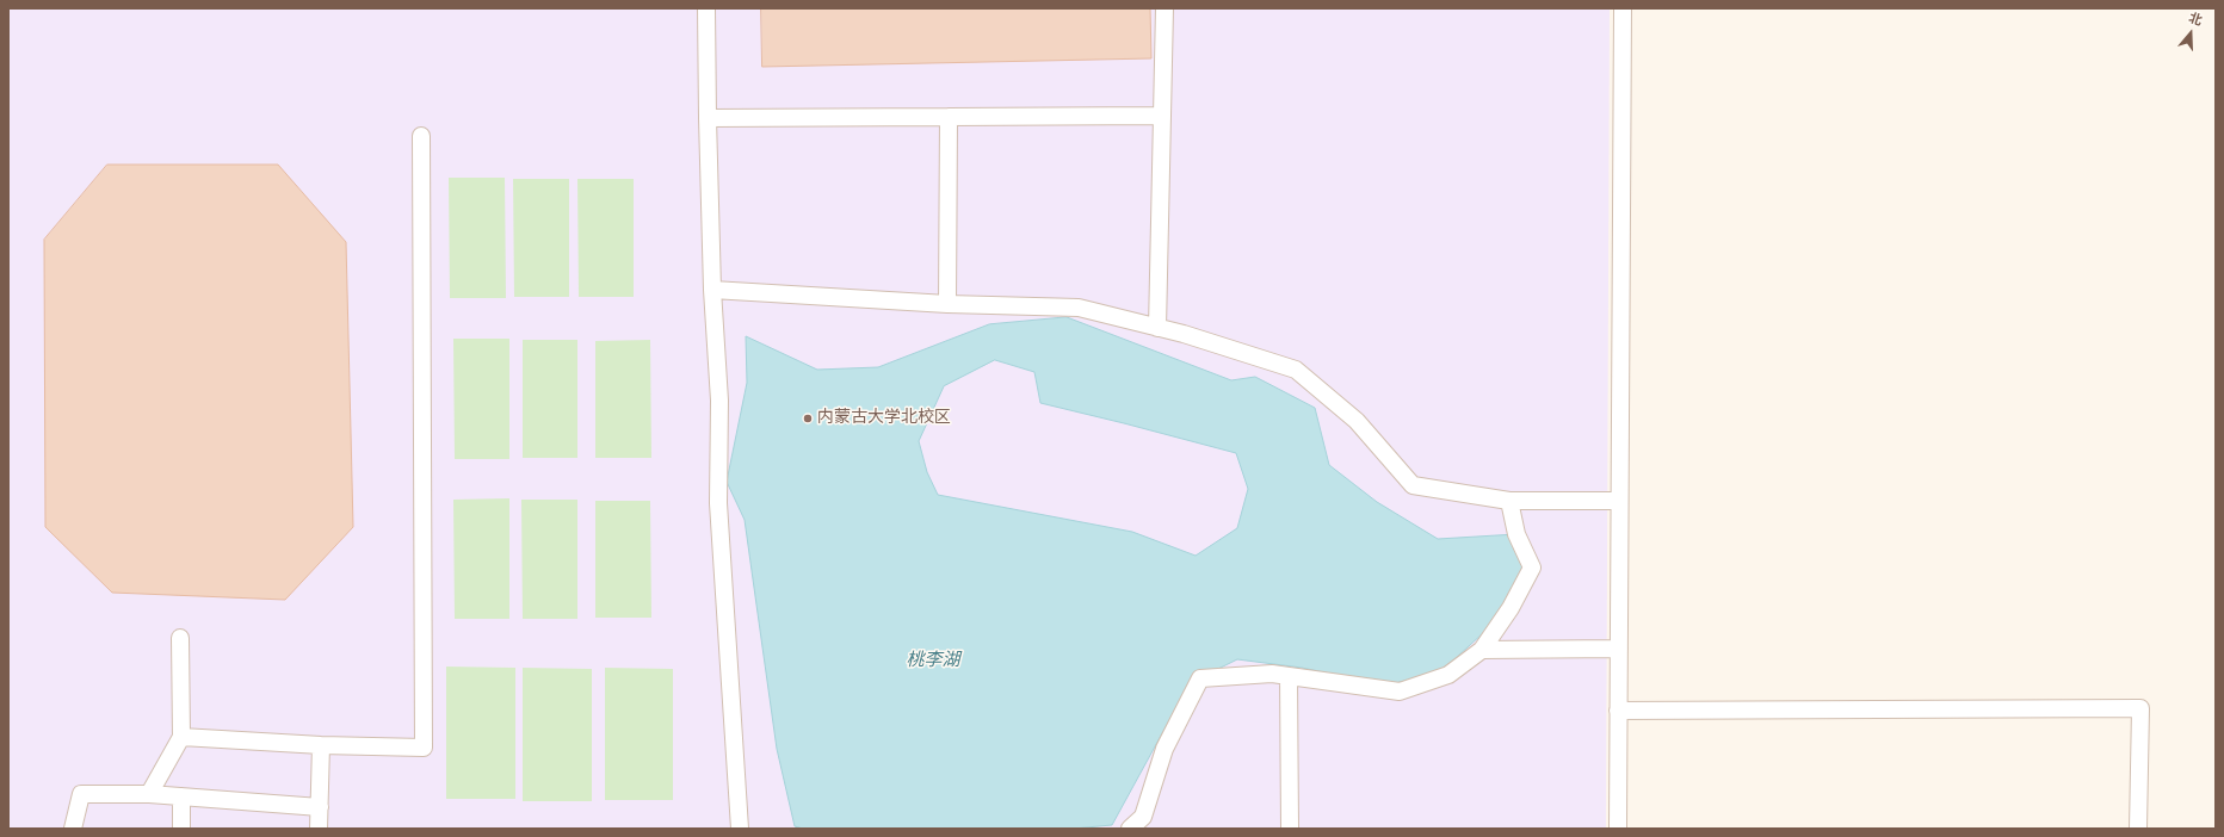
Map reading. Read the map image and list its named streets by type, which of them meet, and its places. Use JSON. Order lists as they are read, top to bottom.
{
  "water": ["桃李湖"],
  "places": ["内蒙古大学北校区"],
  "north": "top"
}
